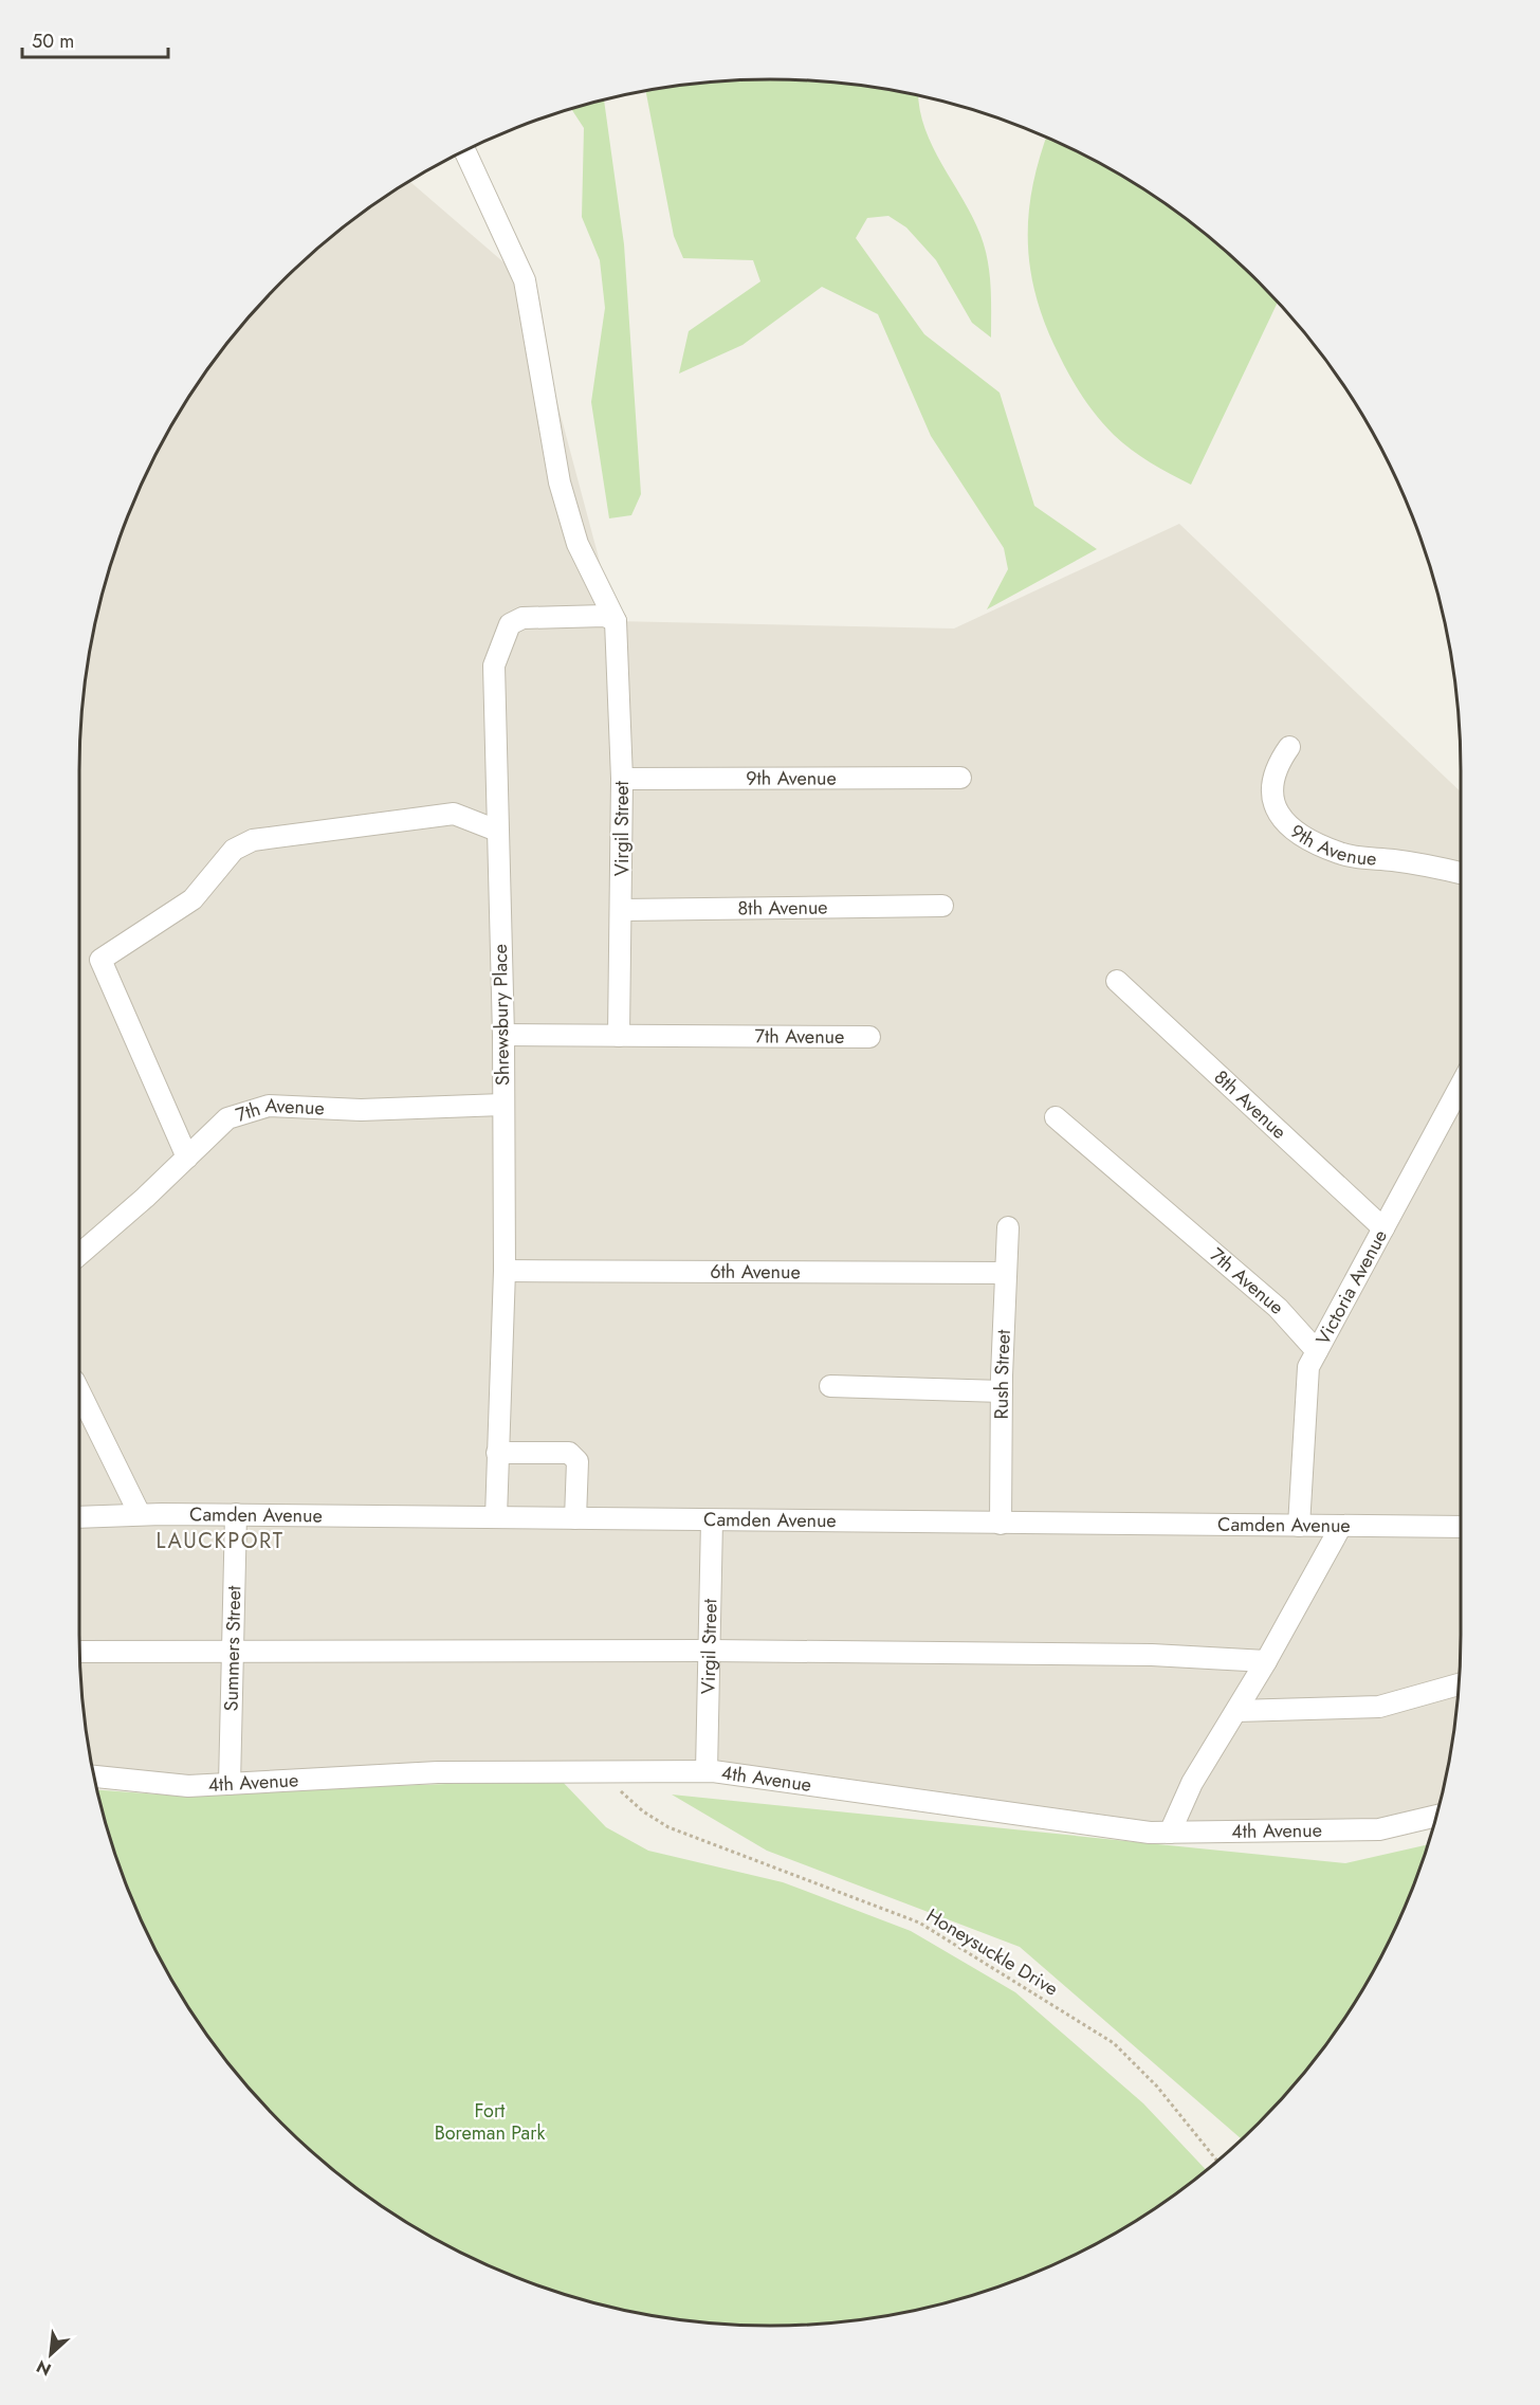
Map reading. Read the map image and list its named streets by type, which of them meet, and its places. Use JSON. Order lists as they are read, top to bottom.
{
  "streets": {
    "street": [
      "9th Avenue",
      "Virgil Street",
      "8th Avenue",
      "Shrewsbury Place",
      "7th Avenue",
      "6th Avenue",
      "Victoria Avenue",
      "Rush Street",
      "Camden Avenue",
      "Summers Street",
      "4th Avenue"
    ],
    "path": ["Honeysuckle Drive"]
  },
  "crossings": [
    ["9th Avenue", "Virgil Street"],
    ["Virgil Street", "8th Avenue"],
    ["Virgil Street", "Shrewsbury Place"],
    ["Virgil Street", "7th Avenue"],
    ["Virgil Street", "Camden Avenue"],
    ["Virgil Street", "4th Avenue"],
    ["8th Avenue", "Victoria Avenue"],
    ["Shrewsbury Place", "7th Avenue"],
    ["Shrewsbury Place", "6th Avenue"],
    ["Shrewsbury Place", "Camden Avenue"],
    ["7th Avenue", "Victoria Avenue"],
    ["6th Avenue", "Rush Street"],
    ["Victoria Avenue", "Camden Avenue"],
    ["Rush Street", "Camden Avenue"],
    ["Camden Avenue", "Summers Street"],
    ["Summers Street", "4th Avenue"],
    ["4th Avenue", "Honeysuckle Drive"]
  ],
  "districts": ["LAUCKPORT"],
  "parks": ["Fort Boreman Park"],
  "scale_bar": "50 m",
  "north": "bottom left"
}
